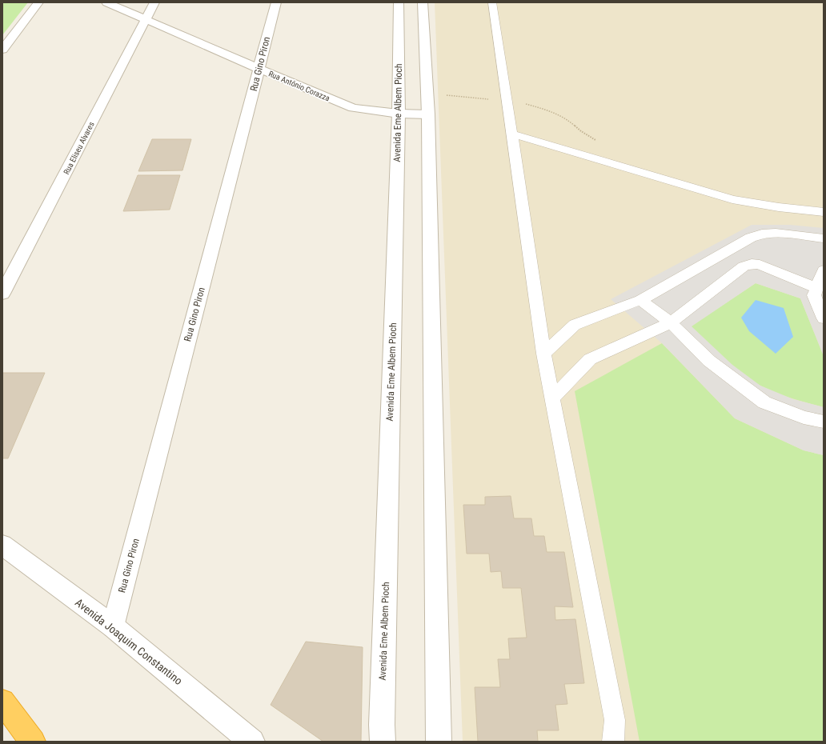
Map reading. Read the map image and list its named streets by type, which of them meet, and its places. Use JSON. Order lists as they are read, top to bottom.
{
  "streets": {
    "street": [
      "Rua Gino Piron",
      "Rua Antônio Corazza",
      "Avenida Eme Albem Pioch",
      "Rua Eliseu Alvares",
      "Avenida Joaquim Constantino"
    ]
  },
  "crossings": [
    ["Rua Gino Piron", "Rua Antônio Corazza"],
    ["Rua Gino Piron", "Avenida Joaquim Constantino"],
    ["Rua Antônio Corazza", "Avenida Eme Albem Pioch"],
    ["Rua Antônio Corazza", "Rua Eliseu Alvares"]
  ]
}
